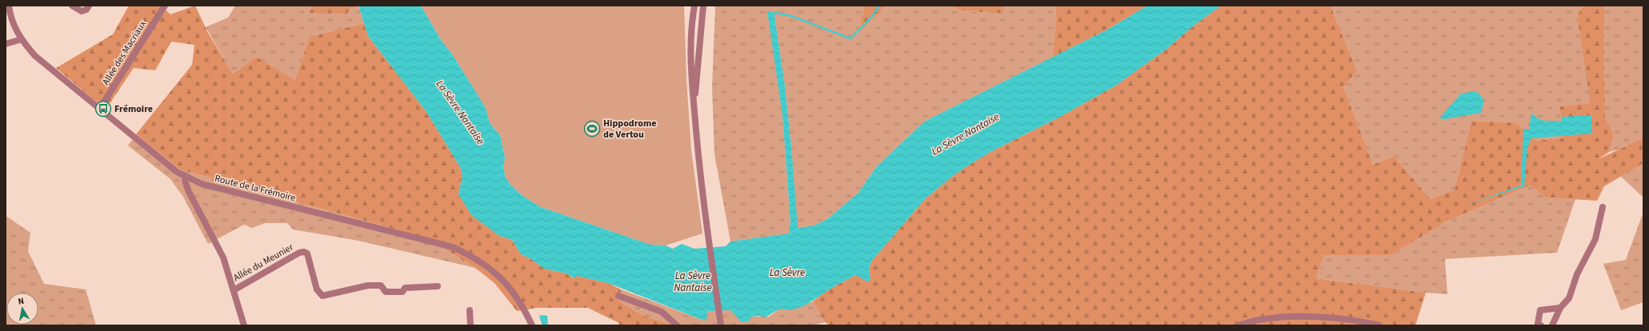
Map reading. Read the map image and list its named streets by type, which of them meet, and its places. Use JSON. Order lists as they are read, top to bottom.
{
  "streets": {
    "street": ["Allée des Macriaux", "Route de la Frémoire", "Allée du Meunier"]
  },
  "crossings": [
    ["Allée des Macriaux", "Route de la Frémoire"]
  ],
  "water": ["La Sèvre Nantaise", "La Sèvre"],
  "places": {
    "bus stop": ["Frémoire"],
    "sports": ["Hippodrome de Vertou"]
  },
  "north": "top"
}
